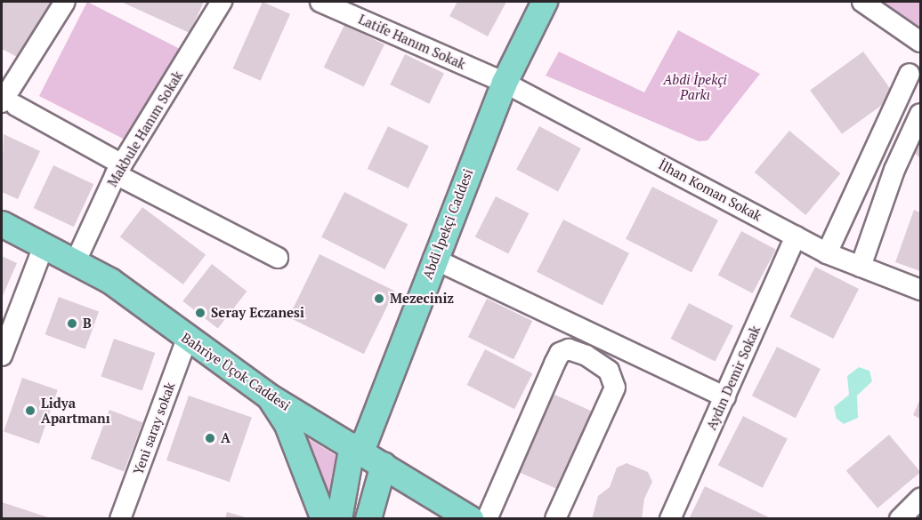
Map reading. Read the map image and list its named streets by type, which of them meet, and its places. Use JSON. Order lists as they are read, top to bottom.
{
  "streets": {
    "main road": ["Abdi İpekçi Caddesi", "Bahriye Üçok Caddesi"],
    "street": [
      "Latife Hanım Sokak",
      "Makbule Hanım Sokak",
      "İlhan Koman Sokak",
      "Aydın Demir Sokak",
      "Yeni saray sokak"
    ]
  },
  "crossings": [
    ["Latife Hanım Sokak", "İlhan Koman Sokak"],
    ["Latife Hanım Sokak", "Abdi İpekçi Caddesi"],
    ["Makbule Hanım Sokak", "Bahriye Üçok Caddesi"],
    ["İlhan Koman Sokak", "Abdi İpekçi Caddesi"],
    ["İlhan Koman Sokak", "Aydın Demir Sokak"],
    ["Abdi İpekçi Caddesi", "Bahriye Üçok Caddesi"],
    ["Bahriye Üçok Caddesi", "Yeni saray sokak"]
  ],
  "parks": ["Abdi İpekçi Parkı"],
  "places": [
    "Mezeciniz",
    "Seray Eczanesi",
    "B",
    "Lidya Apartmanı",
    "A"
  ]
}
